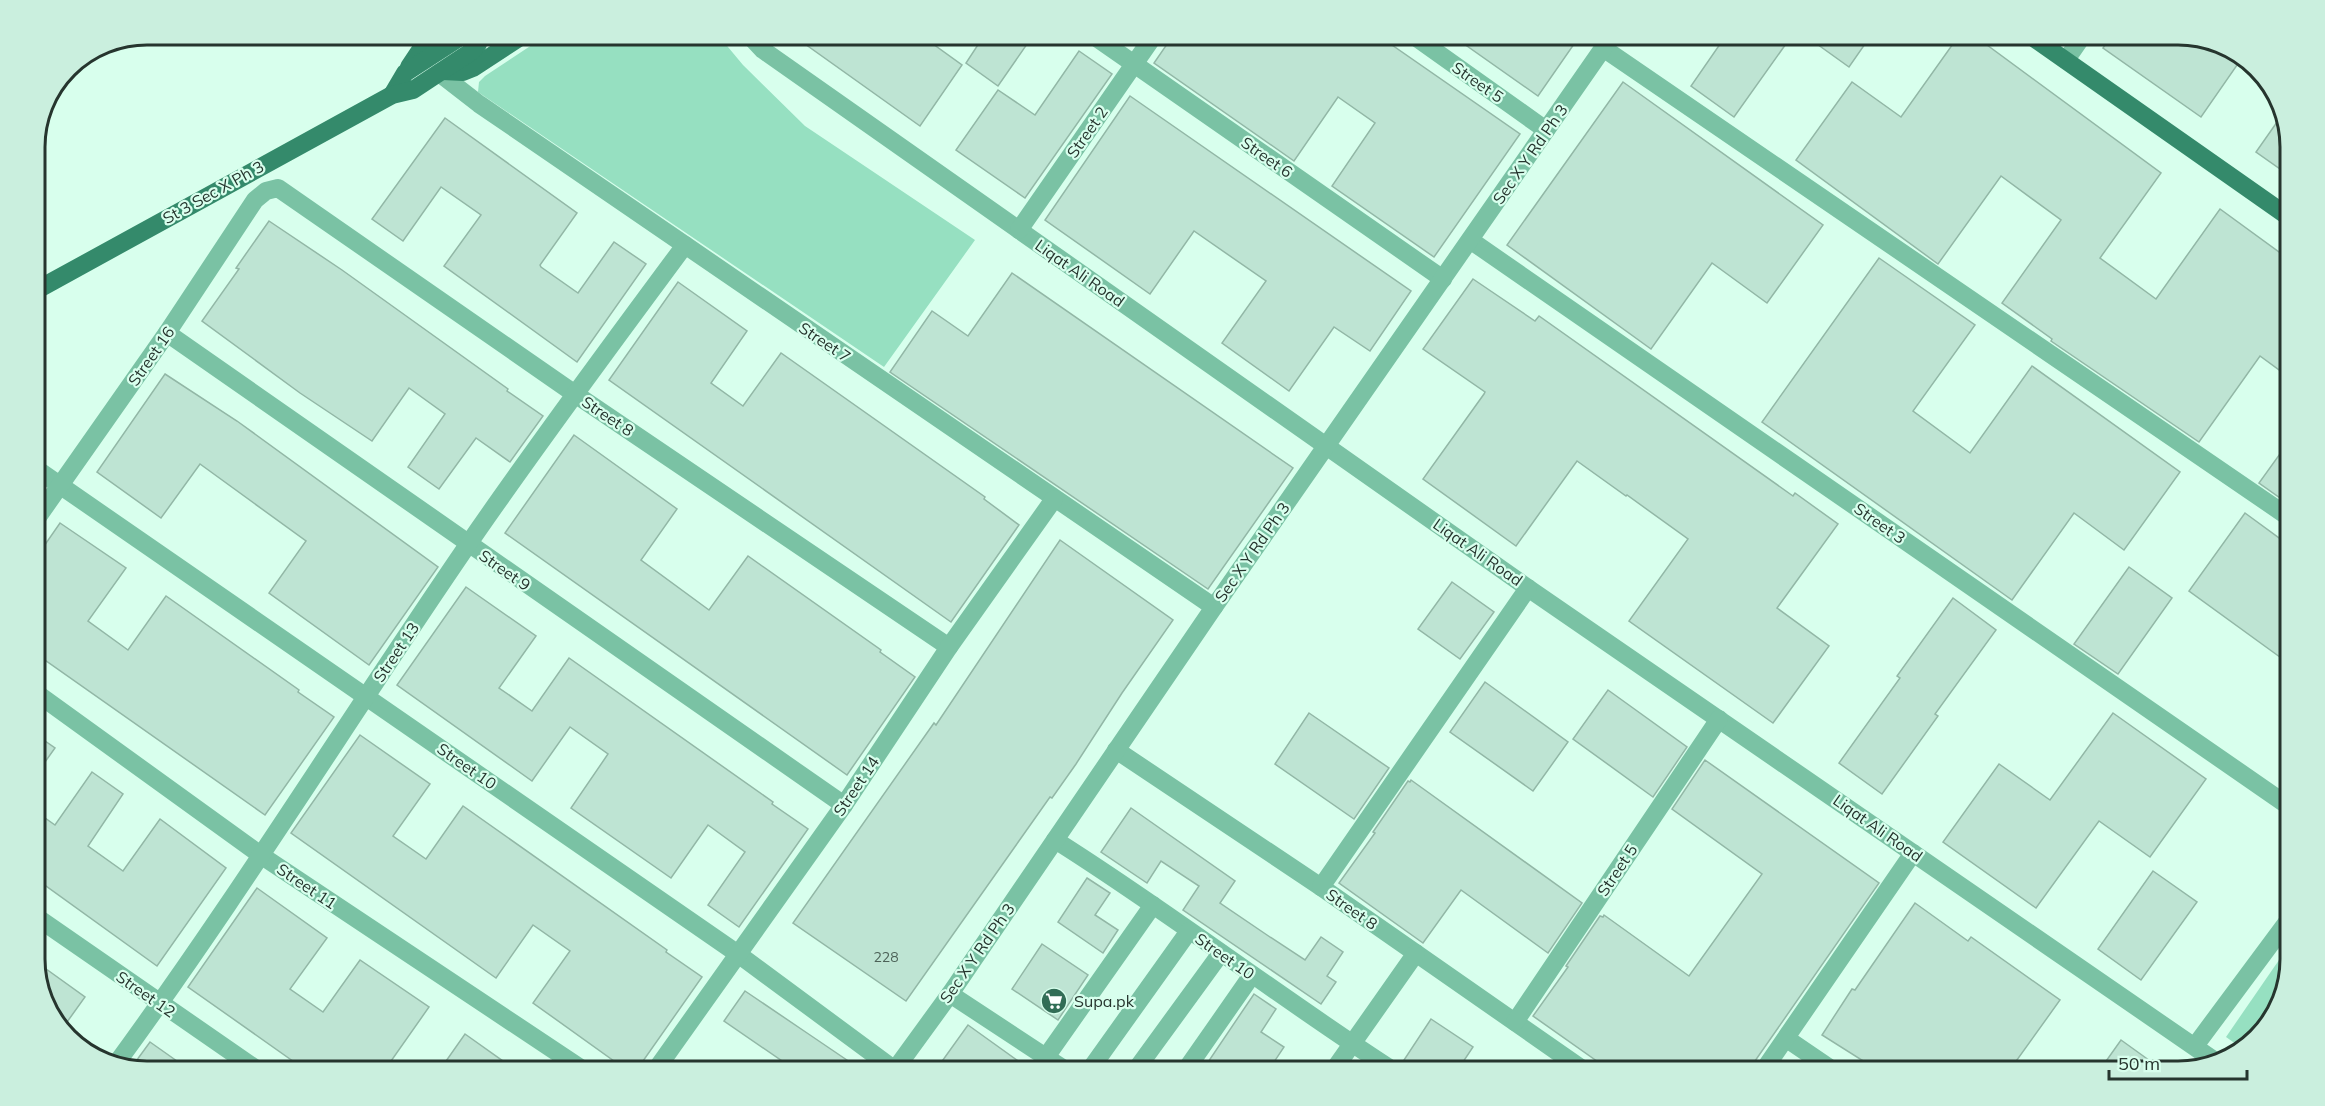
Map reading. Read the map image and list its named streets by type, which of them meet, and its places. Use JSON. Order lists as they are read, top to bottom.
{
  "streets": {
    "main road": ["St 3 Sec X Ph 3"],
    "street": [
      "Street 5",
      "Street 2",
      "Sec X Y Rd Ph 3",
      "Street 6",
      "Liqat Ali Road",
      "Street 7",
      "Street 16",
      "Street 8",
      "Street 3",
      "Street 9",
      "Street 13",
      "Street 10",
      "Street 14",
      "Street 11",
      "Street 12"
    ]
  },
  "crossings": [
    ["Street 5", "Sec X Y Rd Ph 3"],
    ["Street 5", "Liqat Ali Road"],
    ["Street 5", "Street 8"],
    ["Street 2", "Street 6"],
    ["Street 2", "Liqat Ali Road"],
    ["Sec X Y Rd Ph 3", "Street 6"],
    ["Sec X Y Rd Ph 3", "Liqat Ali Road"],
    ["Sec X Y Rd Ph 3", "Street 7"],
    ["Sec X Y Rd Ph 3", "Street 8"],
    ["Sec X Y Rd Ph 3", "Street 3"],
    ["Sec X Y Rd Ph 3", "Street 10"],
    ["St 3 Sec X Ph 3", "Street 7"],
    ["Street 7", "Street 13"],
    ["Street 7", "Street 14"],
    ["Street 16", "Street 8"],
    ["Street 16", "Street 9"],
    ["Street 16", "Street 10"],
    ["Street 8", "Street 13"],
    ["Street 8", "Street 14"],
    ["Street 9", "Street 13"],
    ["Street 9", "Street 14"],
    ["Street 13", "Street 10"],
    ["Street 13", "Street 11"],
    ["Street 13", "Street 12"],
    ["Street 10", "Street 14"]
  ],
  "places": {
    "supermarket": ["Supa.pk"]
  },
  "house_numbers": ["228"],
  "scale_bar": "50 m"
}
